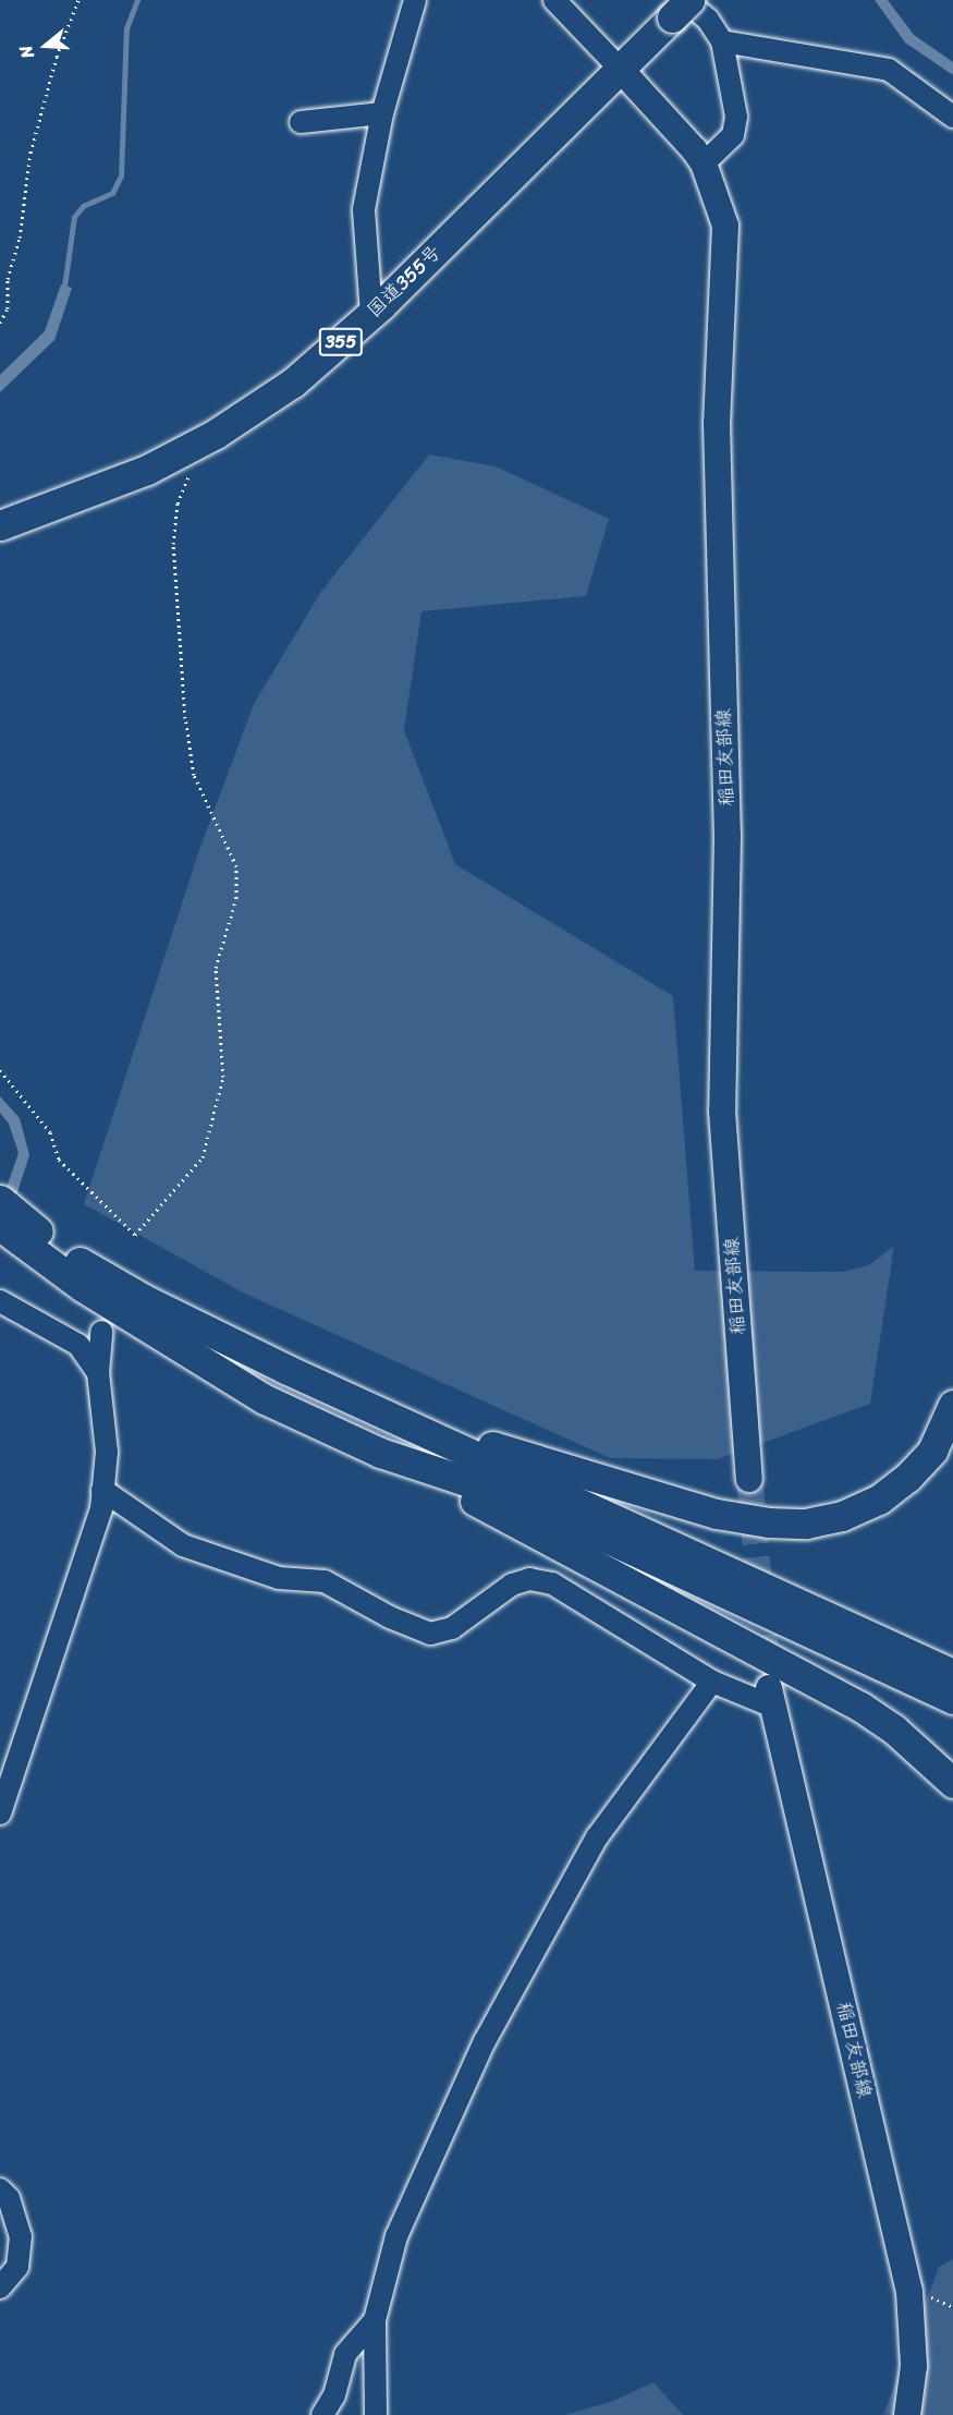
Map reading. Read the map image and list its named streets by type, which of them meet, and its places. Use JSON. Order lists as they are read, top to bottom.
{
  "streets": {
    "highway": ["国道355号", "355"],
    "main road": ["稲田友部線"]
  },
  "crossings": [
    ["国道355号", "稲田友部線"]
  ],
  "north": "left"
}
